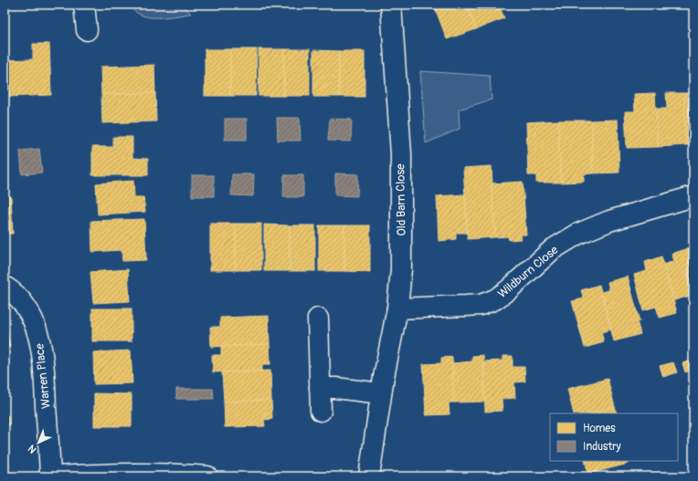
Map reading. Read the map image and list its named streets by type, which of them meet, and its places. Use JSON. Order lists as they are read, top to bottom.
{
  "streets": {
    "street": ["Old Barn Close", "Wildburn Close", "Warren Place"]
  },
  "crossings": [
    ["Old Barn Close", "Wildburn Close"]
  ],
  "legend": ["Homes", "Industry"],
  "north": "bottom left"
}
